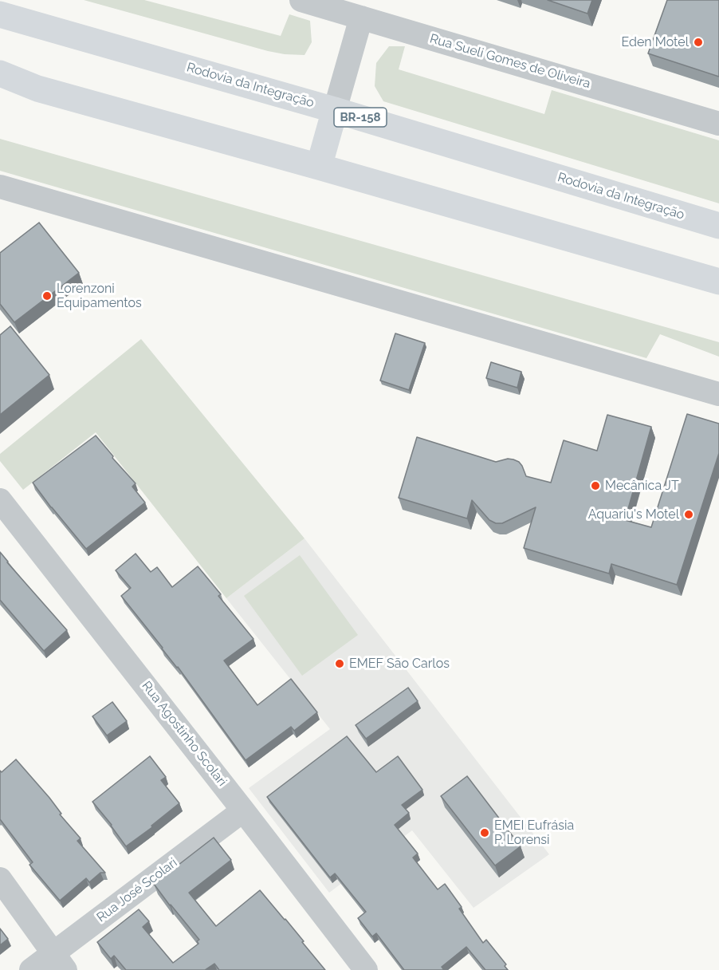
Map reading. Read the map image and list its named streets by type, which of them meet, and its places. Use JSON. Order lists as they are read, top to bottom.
{
  "streets": {
    "highway": ["Rodovia da Integração", "BR-158"],
    "street": ["Rua Sueli Gomes de Oliveira", "Rua Agostinho Scolari", "Rua José Scolari"]
  },
  "crossings": [
    ["Rua Agostinho Scolari", "Rua José Scolari"]
  ],
  "places": [
    "Eden Motel",
    "Lorenzoni Equipamentos",
    "Mecânica JT",
    "Aquariu's Motel",
    "EMEF São Carlos",
    "EMEI Eufrásia P. Lorensi"
  ]
}
